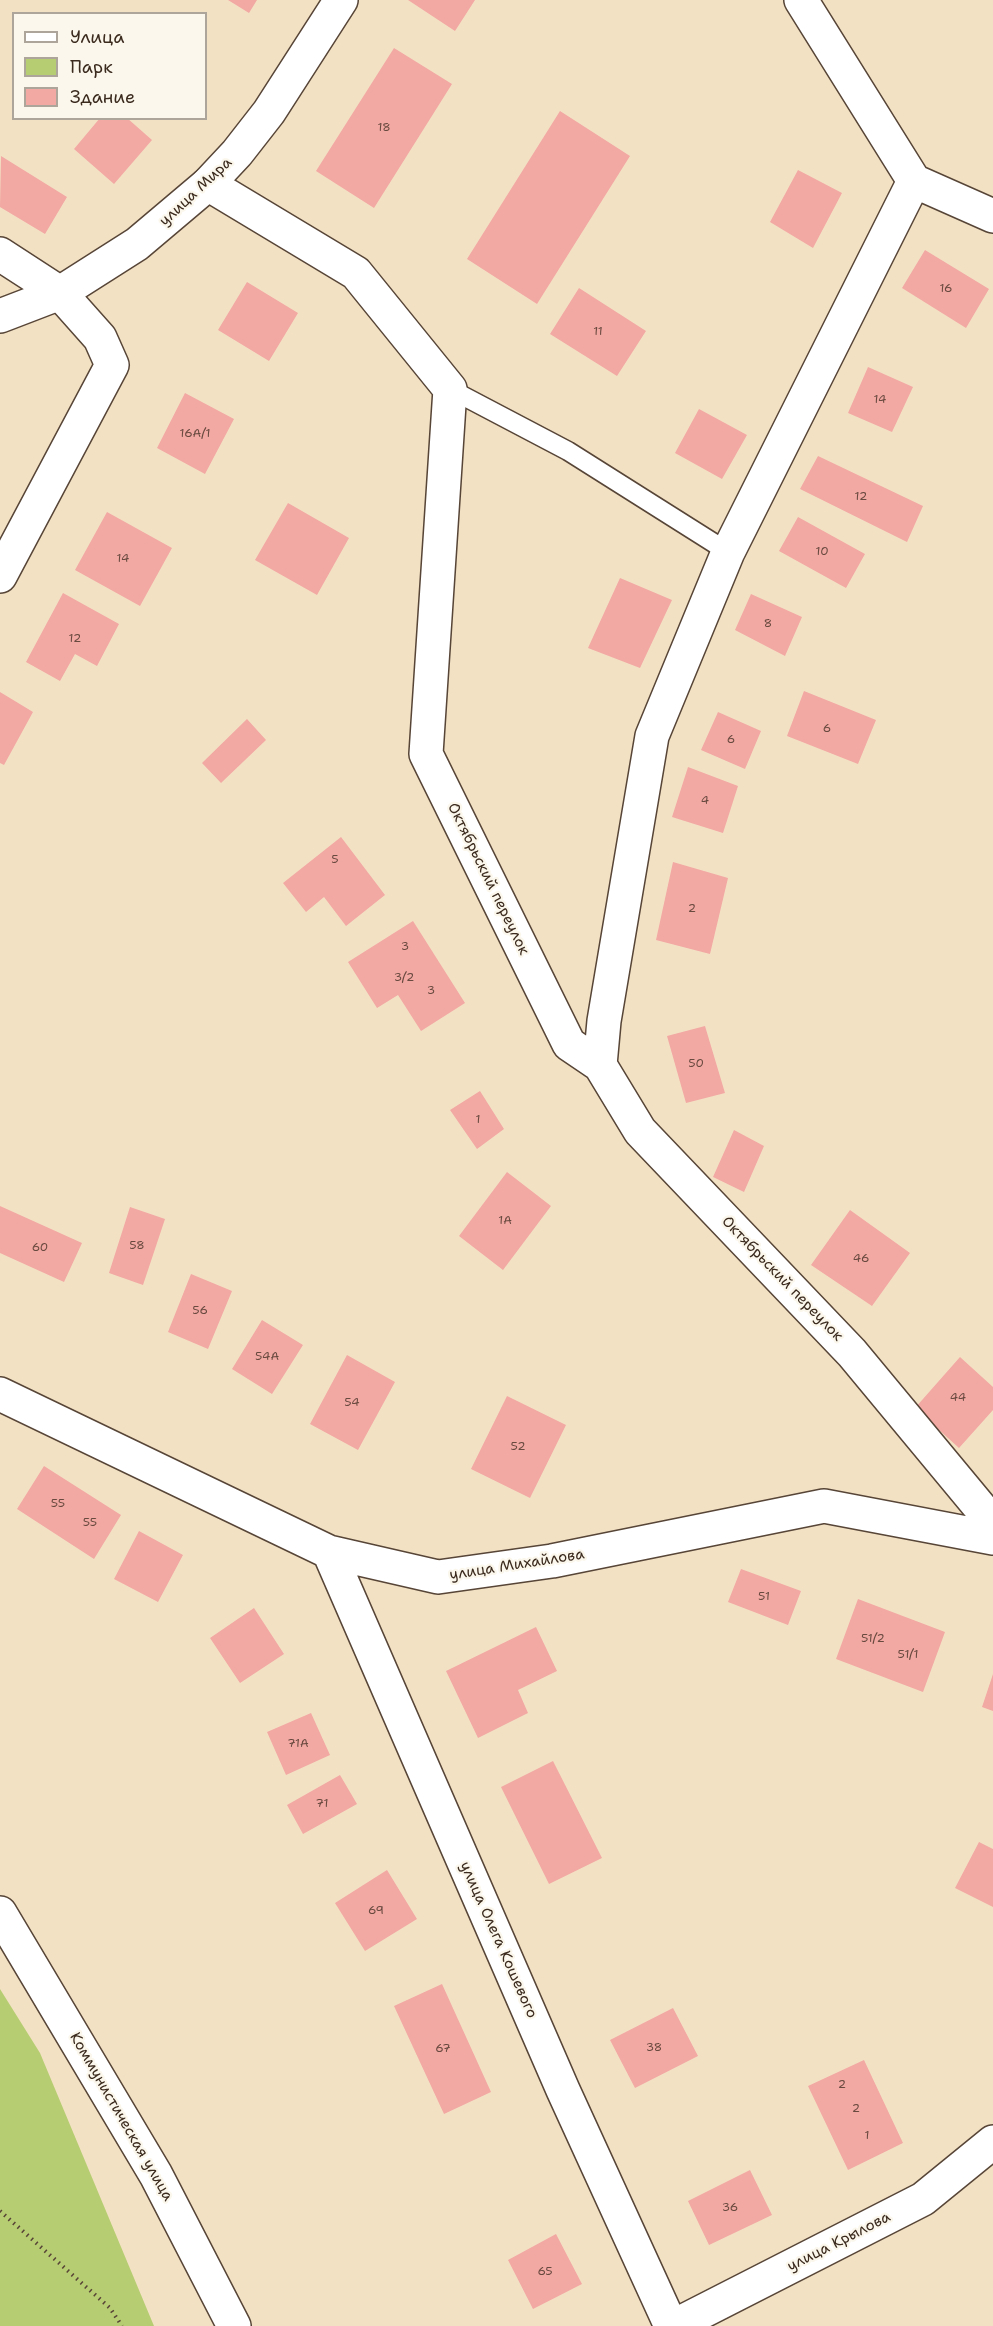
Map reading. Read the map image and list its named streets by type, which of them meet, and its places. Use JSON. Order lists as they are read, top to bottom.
{
  "streets": {
    "street": [
      "улица Мира",
      "Октябрьский переулок",
      "улица Михайлова",
      "улица Олега Кошевого",
      "Коммунистическая улица",
      "улица Крылова"
    ]
  },
  "crossings": [
    ["улица Михайлова", "улица Олега Кошевого"],
    ["улица Олега Кошевого", "улица Крылова"]
  ],
  "house_numbers": [
    "18",
    "16",
    "11",
    "14",
    "16А/1",
    "12",
    "10",
    "14",
    "8",
    "12",
    "6",
    "6",
    "4",
    "5",
    "2",
    "3",
    "3/2",
    "3",
    "50",
    "1",
    "1А",
    "58",
    "60",
    "46",
    "56",
    "54А",
    "44",
    "54",
    "52",
    "55",
    "55",
    "51",
    "51/2",
    "51/1",
    "71А",
    "71",
    "69",
    "38",
    "67",
    "2",
    "2",
    "1",
    "36",
    "65"
  ],
  "legend": ["Улица", "Парк", "Здание"]
}
